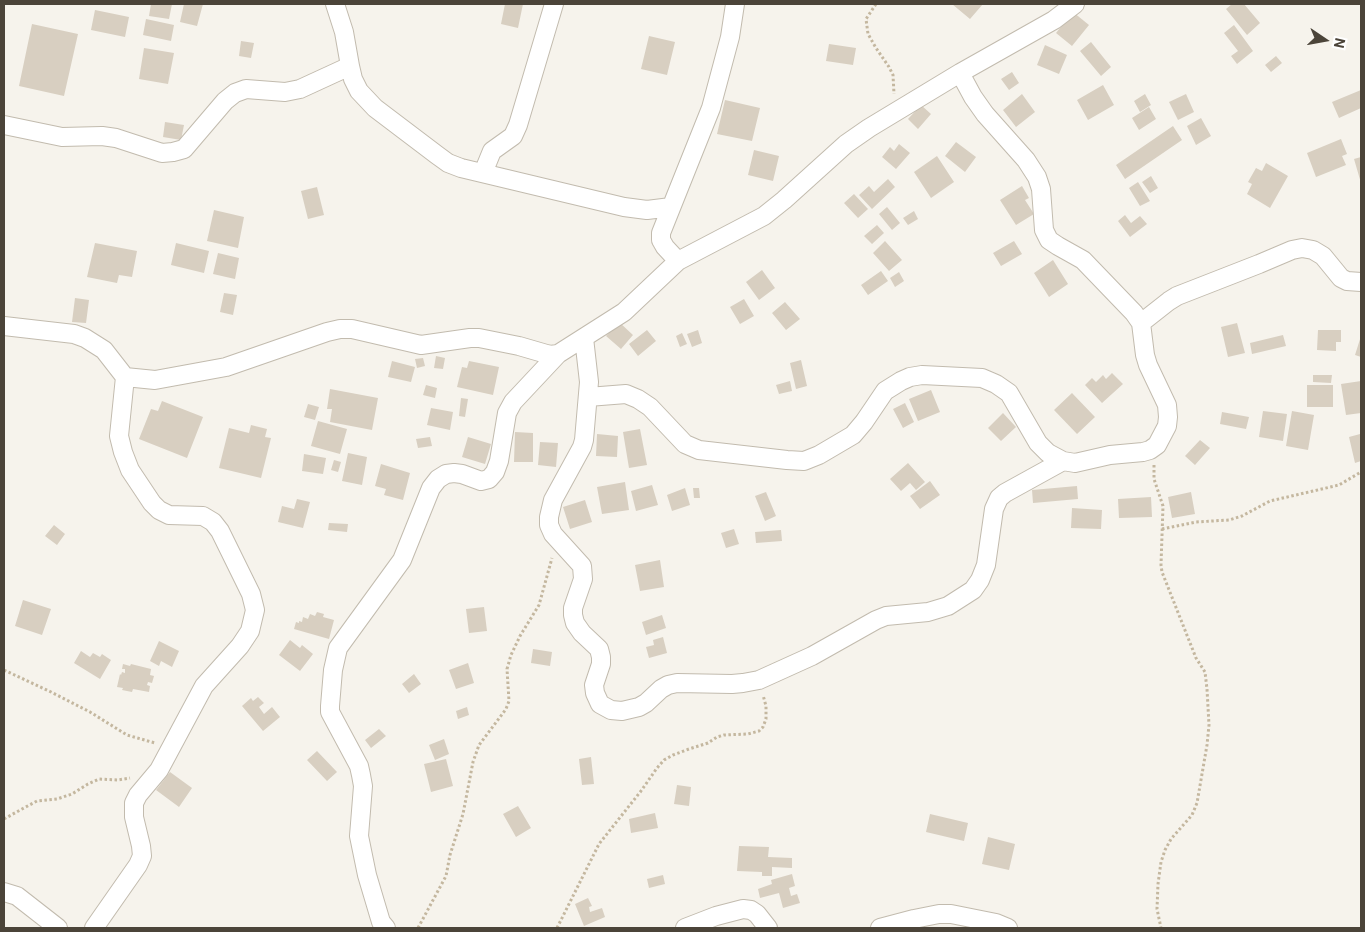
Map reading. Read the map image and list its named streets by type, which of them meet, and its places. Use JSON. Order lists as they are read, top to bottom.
{
  "north": "right"
}
